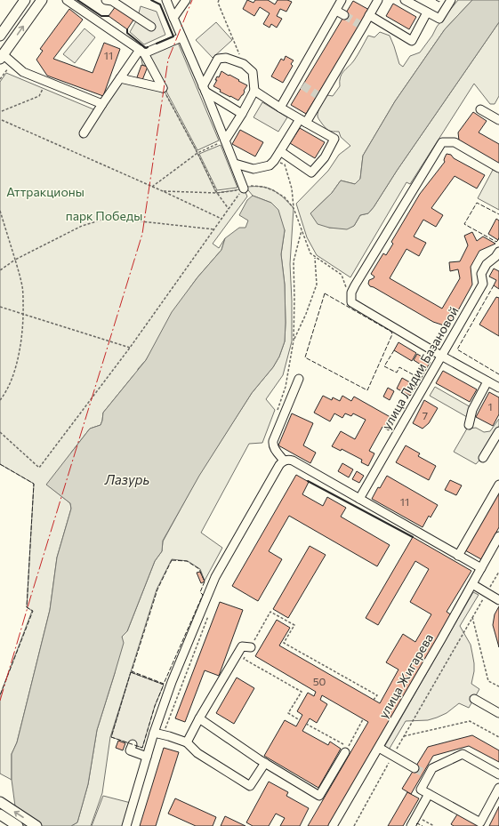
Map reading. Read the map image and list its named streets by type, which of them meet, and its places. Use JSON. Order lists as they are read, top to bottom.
{
  "streets": {
    "street": ["улица Лидии Базановой", "улица Жигарева"]
  },
  "water": ["Лазурь"],
  "parks": ["Аттракционы", "парк Победы"],
  "house_numbers": [
    "11",
    "1",
    "7",
    "11",
    "50"
  ]
}
